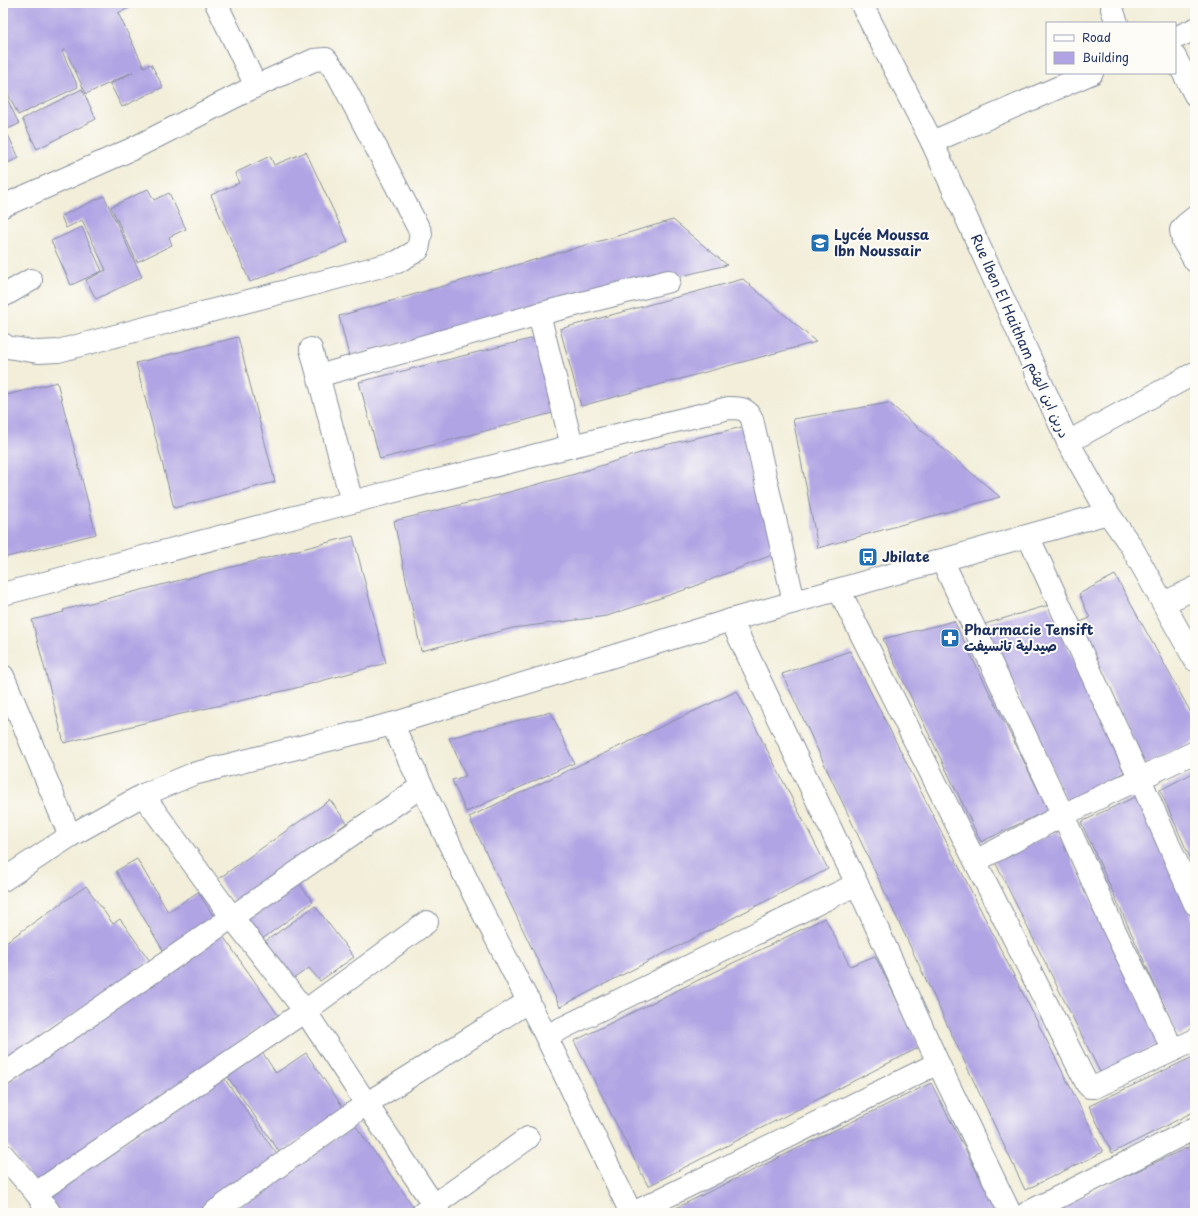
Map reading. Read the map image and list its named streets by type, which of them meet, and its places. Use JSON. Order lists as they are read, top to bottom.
{
  "streets": {
    "street": ["Rue Iben El Haitham دربن ابن الهثم"]
  },
  "places": {
    "school or university": ["Lycée Moussa Ibn Noussair"],
    "bus stop": ["Jbilate"],
    "pharmacy": ["Pharmacie Tensift صيدلية تانسيفت"]
  },
  "legend": ["Road", "Building"]
}
